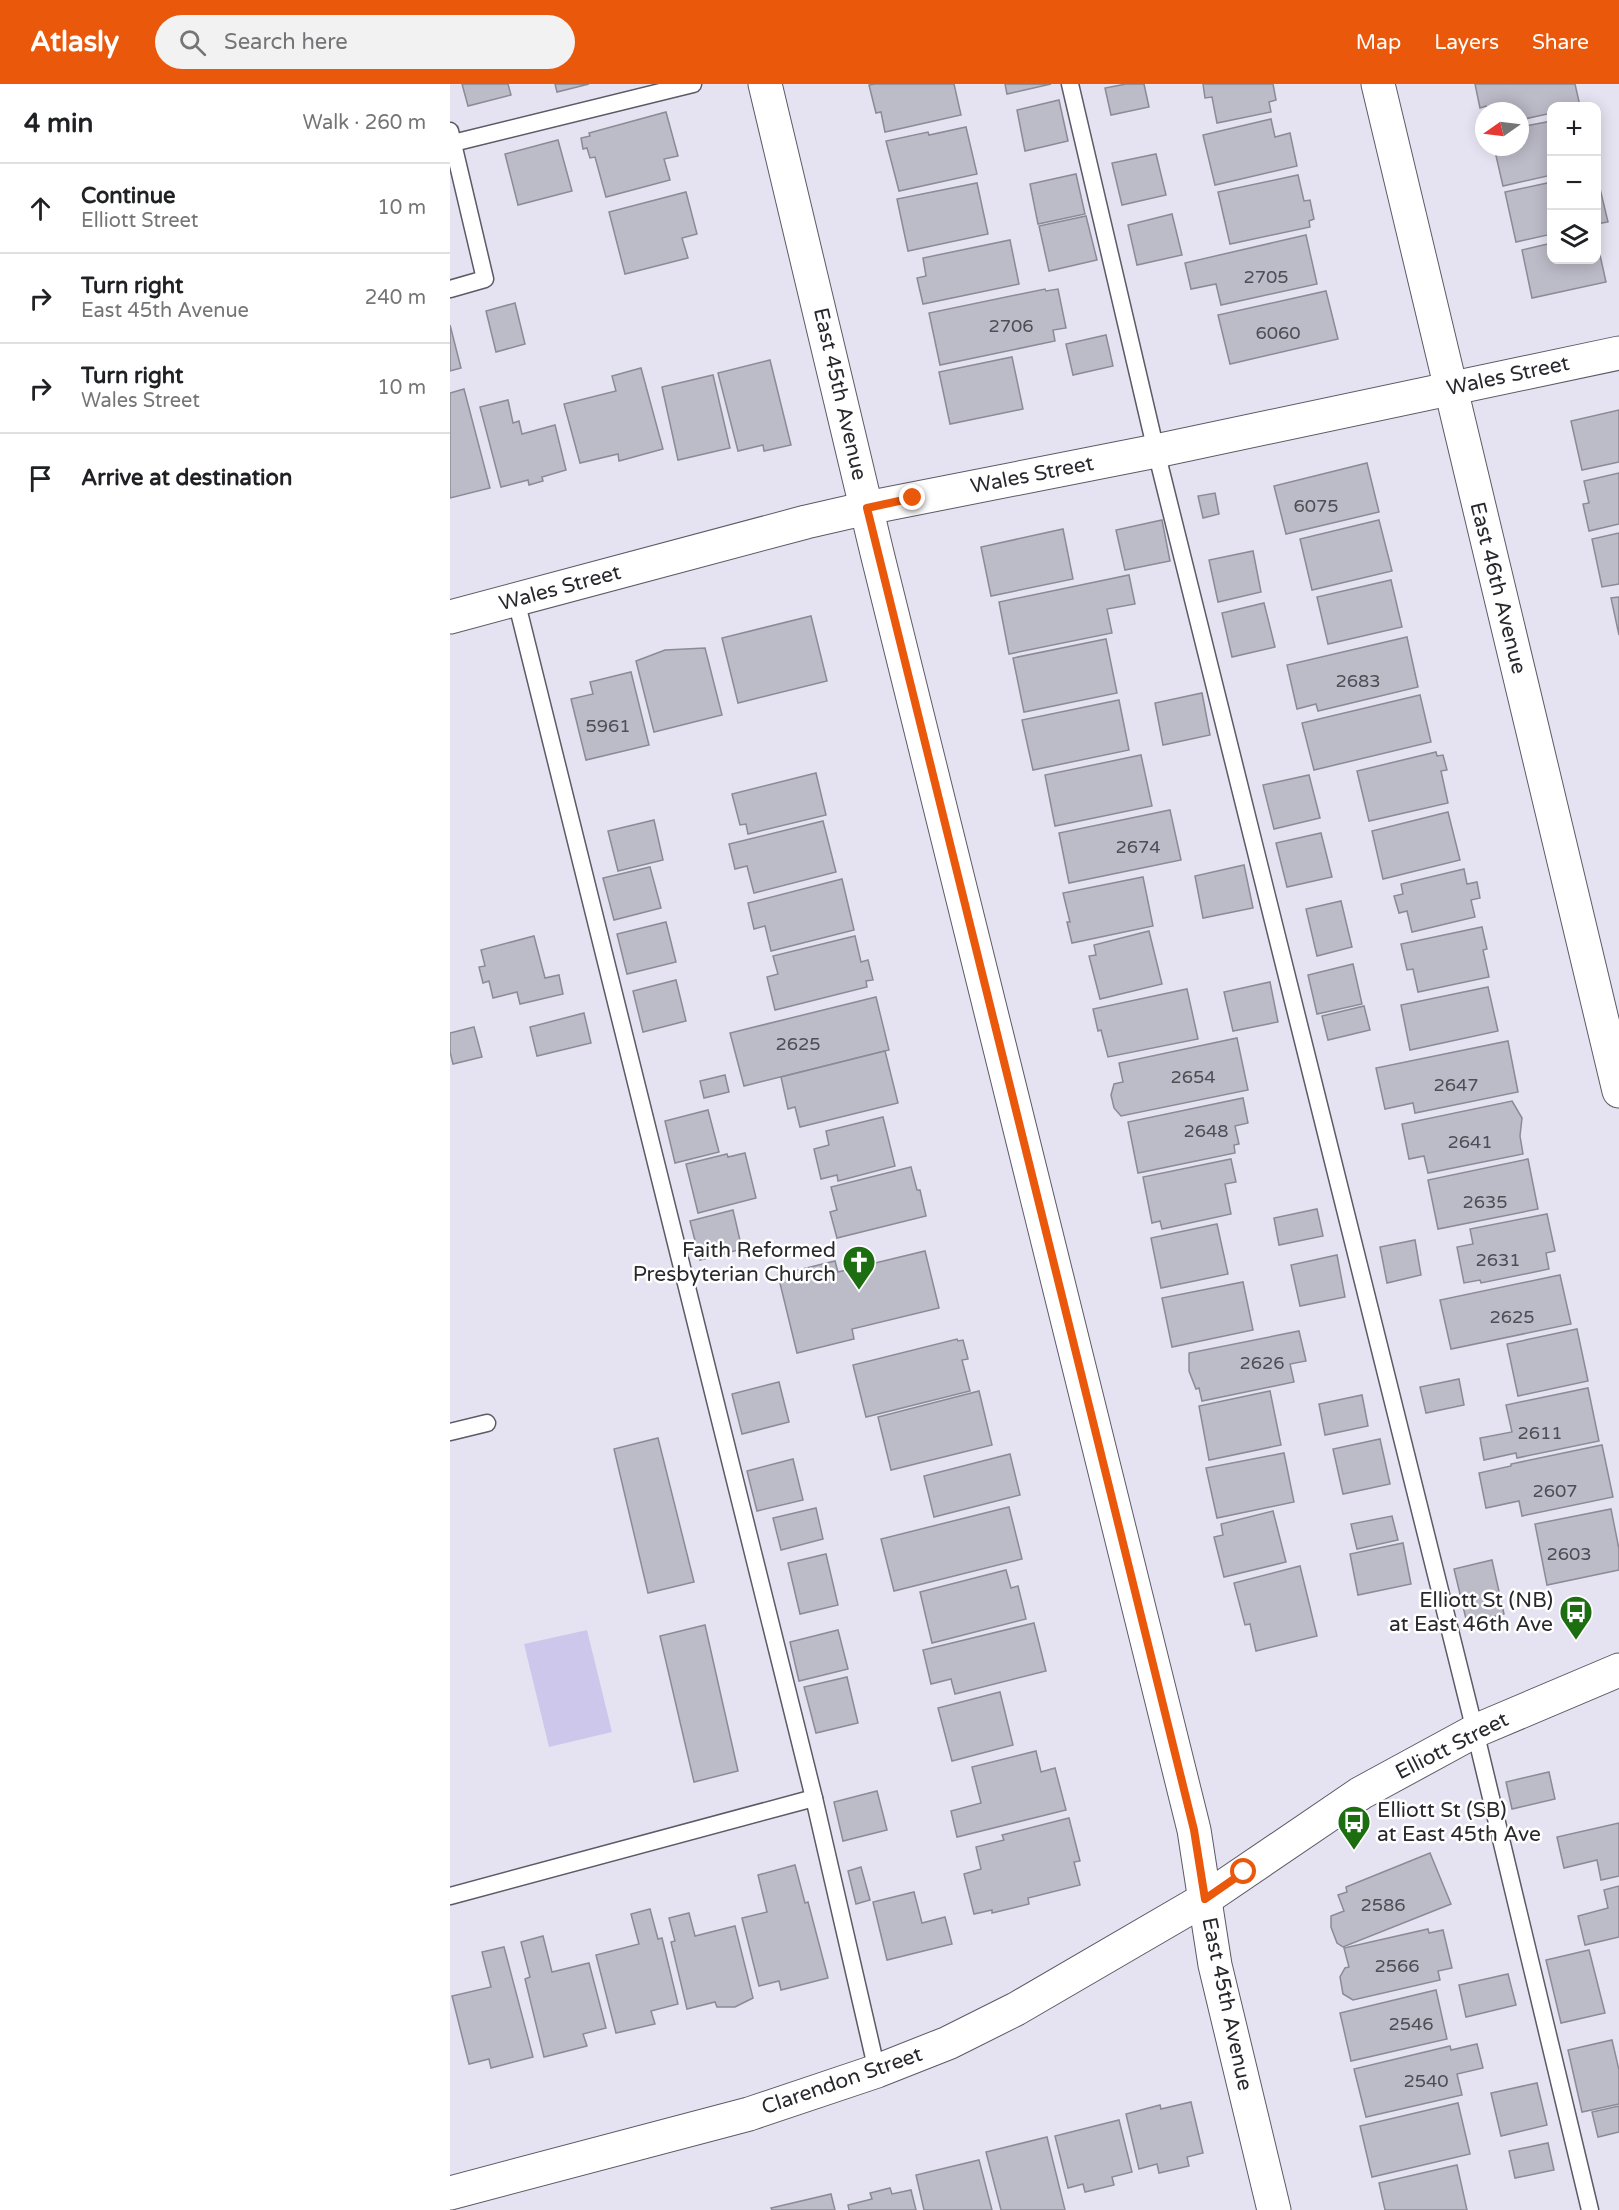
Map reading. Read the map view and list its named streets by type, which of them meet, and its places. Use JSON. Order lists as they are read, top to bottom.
{
  "streets": {
    "street": [
      "Wales Street",
      "East 45th Avenue",
      "East 46th Avenue",
      "Elliott Street",
      "Clarendon Street"
    ]
  },
  "crossings": [
    ["Wales Street", "East 45th Avenue"],
    ["Wales Street", "East 46th Avenue"],
    ["East 45th Avenue", "Elliott Street"],
    ["East 45th Avenue", "Clarendon Street"],
    ["Elliott Street", "Clarendon Street"]
  ],
  "places": {
    "church": ["Faith Reformed Presbyterian Church"],
    "bus stop": ["Elliott St (NB) at East 46th Ave", "Elliott St (SB) at East 45th Ave"]
  },
  "house_numbers": [
    "2705",
    "2706",
    "6060",
    "6075",
    "2683",
    "5961",
    "2674",
    "2625",
    "2654",
    "2647",
    "2648",
    "2641",
    "2635",
    "2631",
    "2625",
    "2626",
    "2611",
    "2607",
    "2603",
    "2586",
    "2566",
    "2546",
    "2540"
  ],
  "north": "left",
  "page": {
    "header": "Atlasly",
    "search": "Search here",
    "nav": ["Map", "Layers", "Share"],
    "heading": ["4 min", "Walk · 260 m"],
    "map_buttons": ["+", "−"],
    "list": [
      ["Continue", "Elliott Street", "10 m"],
      ["Turn right", "East 45th Avenue", "240 m"],
      ["Turn right", "Wales Street", "10 m"],
      "Arrive at destination"
    ]
  }
}
